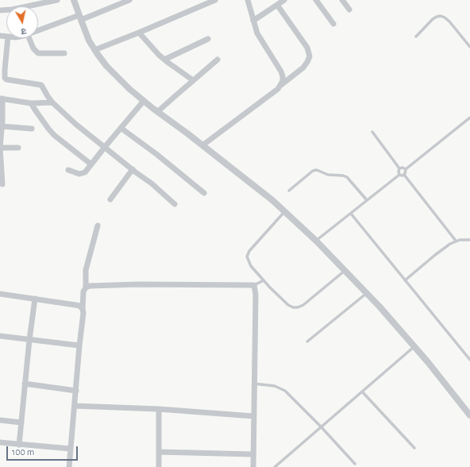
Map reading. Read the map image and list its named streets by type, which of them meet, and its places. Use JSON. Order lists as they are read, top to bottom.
{
  "scale_bar": "100 m",
  "north": "bottom"
}
